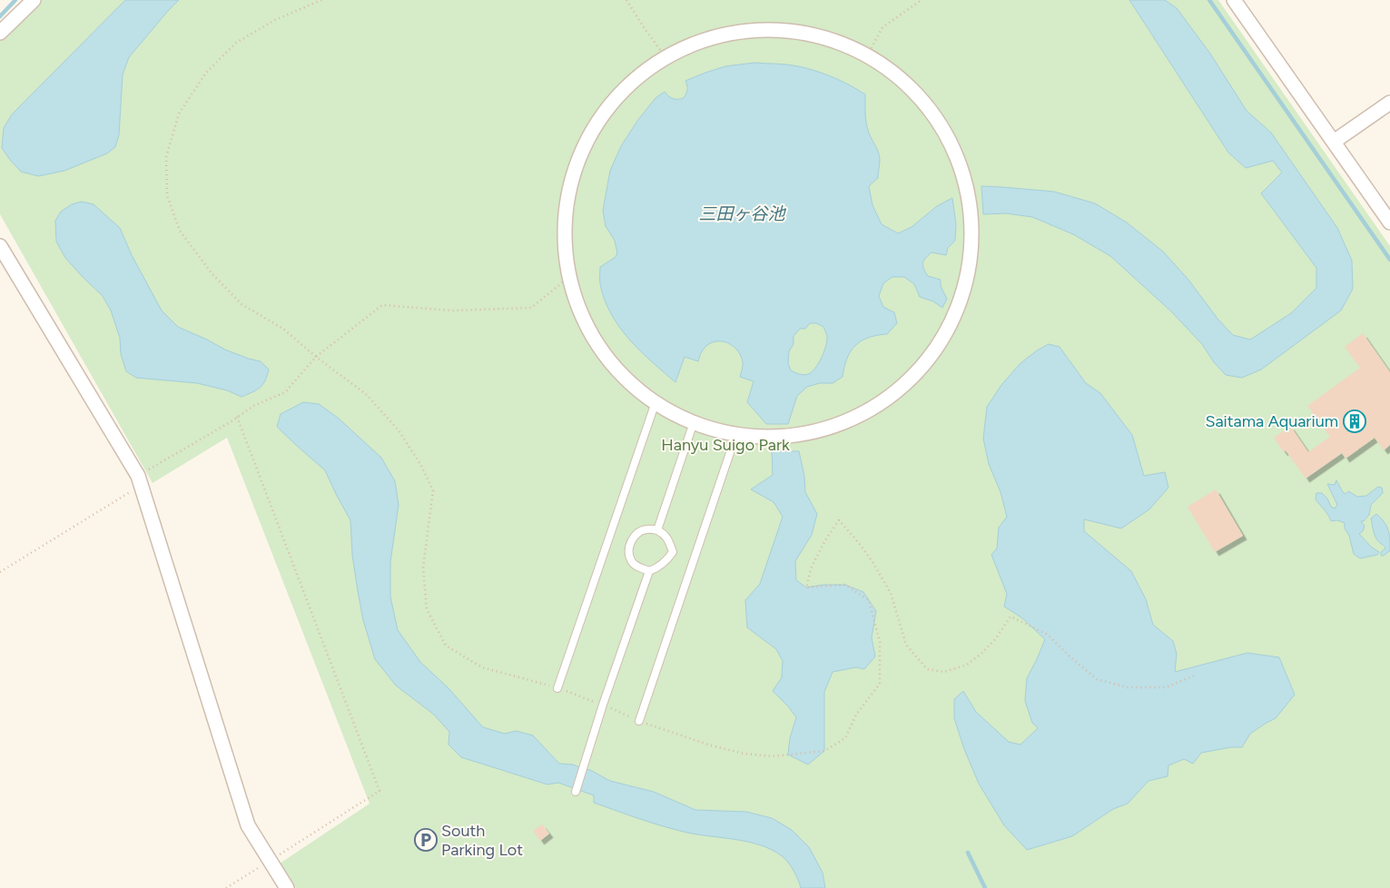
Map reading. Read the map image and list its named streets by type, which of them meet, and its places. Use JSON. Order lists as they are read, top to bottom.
{
  "water": ["三田ヶ谷池"],
  "parks": ["Hanyu Suigo Park"],
  "places": {
    "building": ["Saitama Aquarium"],
    "parking": ["South Parking Lot"]
  }
}
